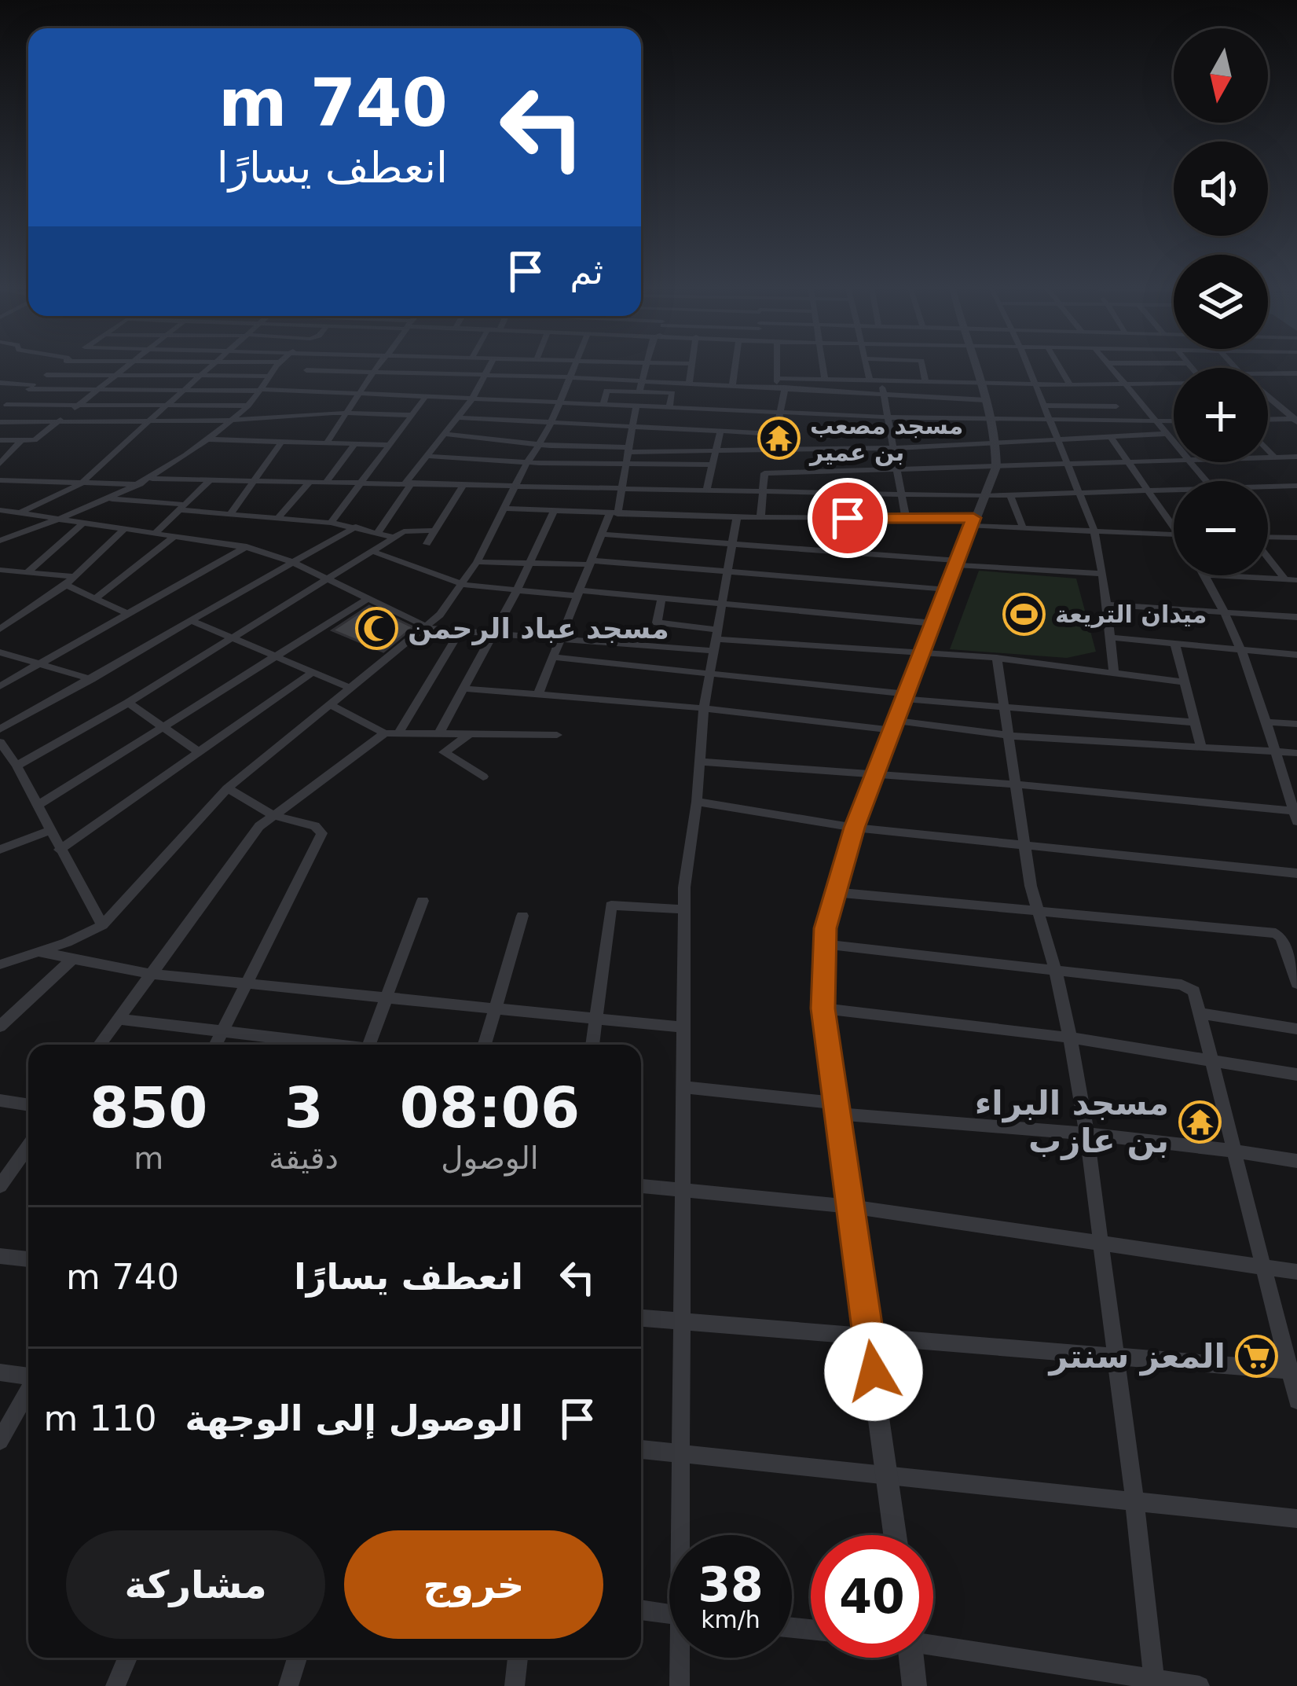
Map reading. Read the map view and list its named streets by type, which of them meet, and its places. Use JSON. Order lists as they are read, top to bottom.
{
  "places": {
    "temple": ["مسجد مصعب بن عمير", "مسجد البراء بن عازب"],
    "sports": ["ميدان التريعة"],
    "mosque": ["مسجد عباد الرحمن"],
    "supermarket": ["المعز سنتر"]
  },
  "north": "bottom",
  "page": {
    "map_buttons": ["+", "−"],
    "turn": ["740 m", "انعطف يسارًا"],
    "then": "ثم",
    "eta": [
      "08:06",
      "الوصول",
      "3",
      "دقيقة",
      "850",
      "m"
    ],
    "list": [
      {
        "name": "انعطف يسارًا",
        "value": "740 m"
      },
      {
        "name": "الوصول إلى الوجهة",
        "value": "110 m"
      }
    ],
    "buttons": ["خروج", "مشاركة"],
    "speed": "38 km/h",
    "limit": "40"
  }
}
